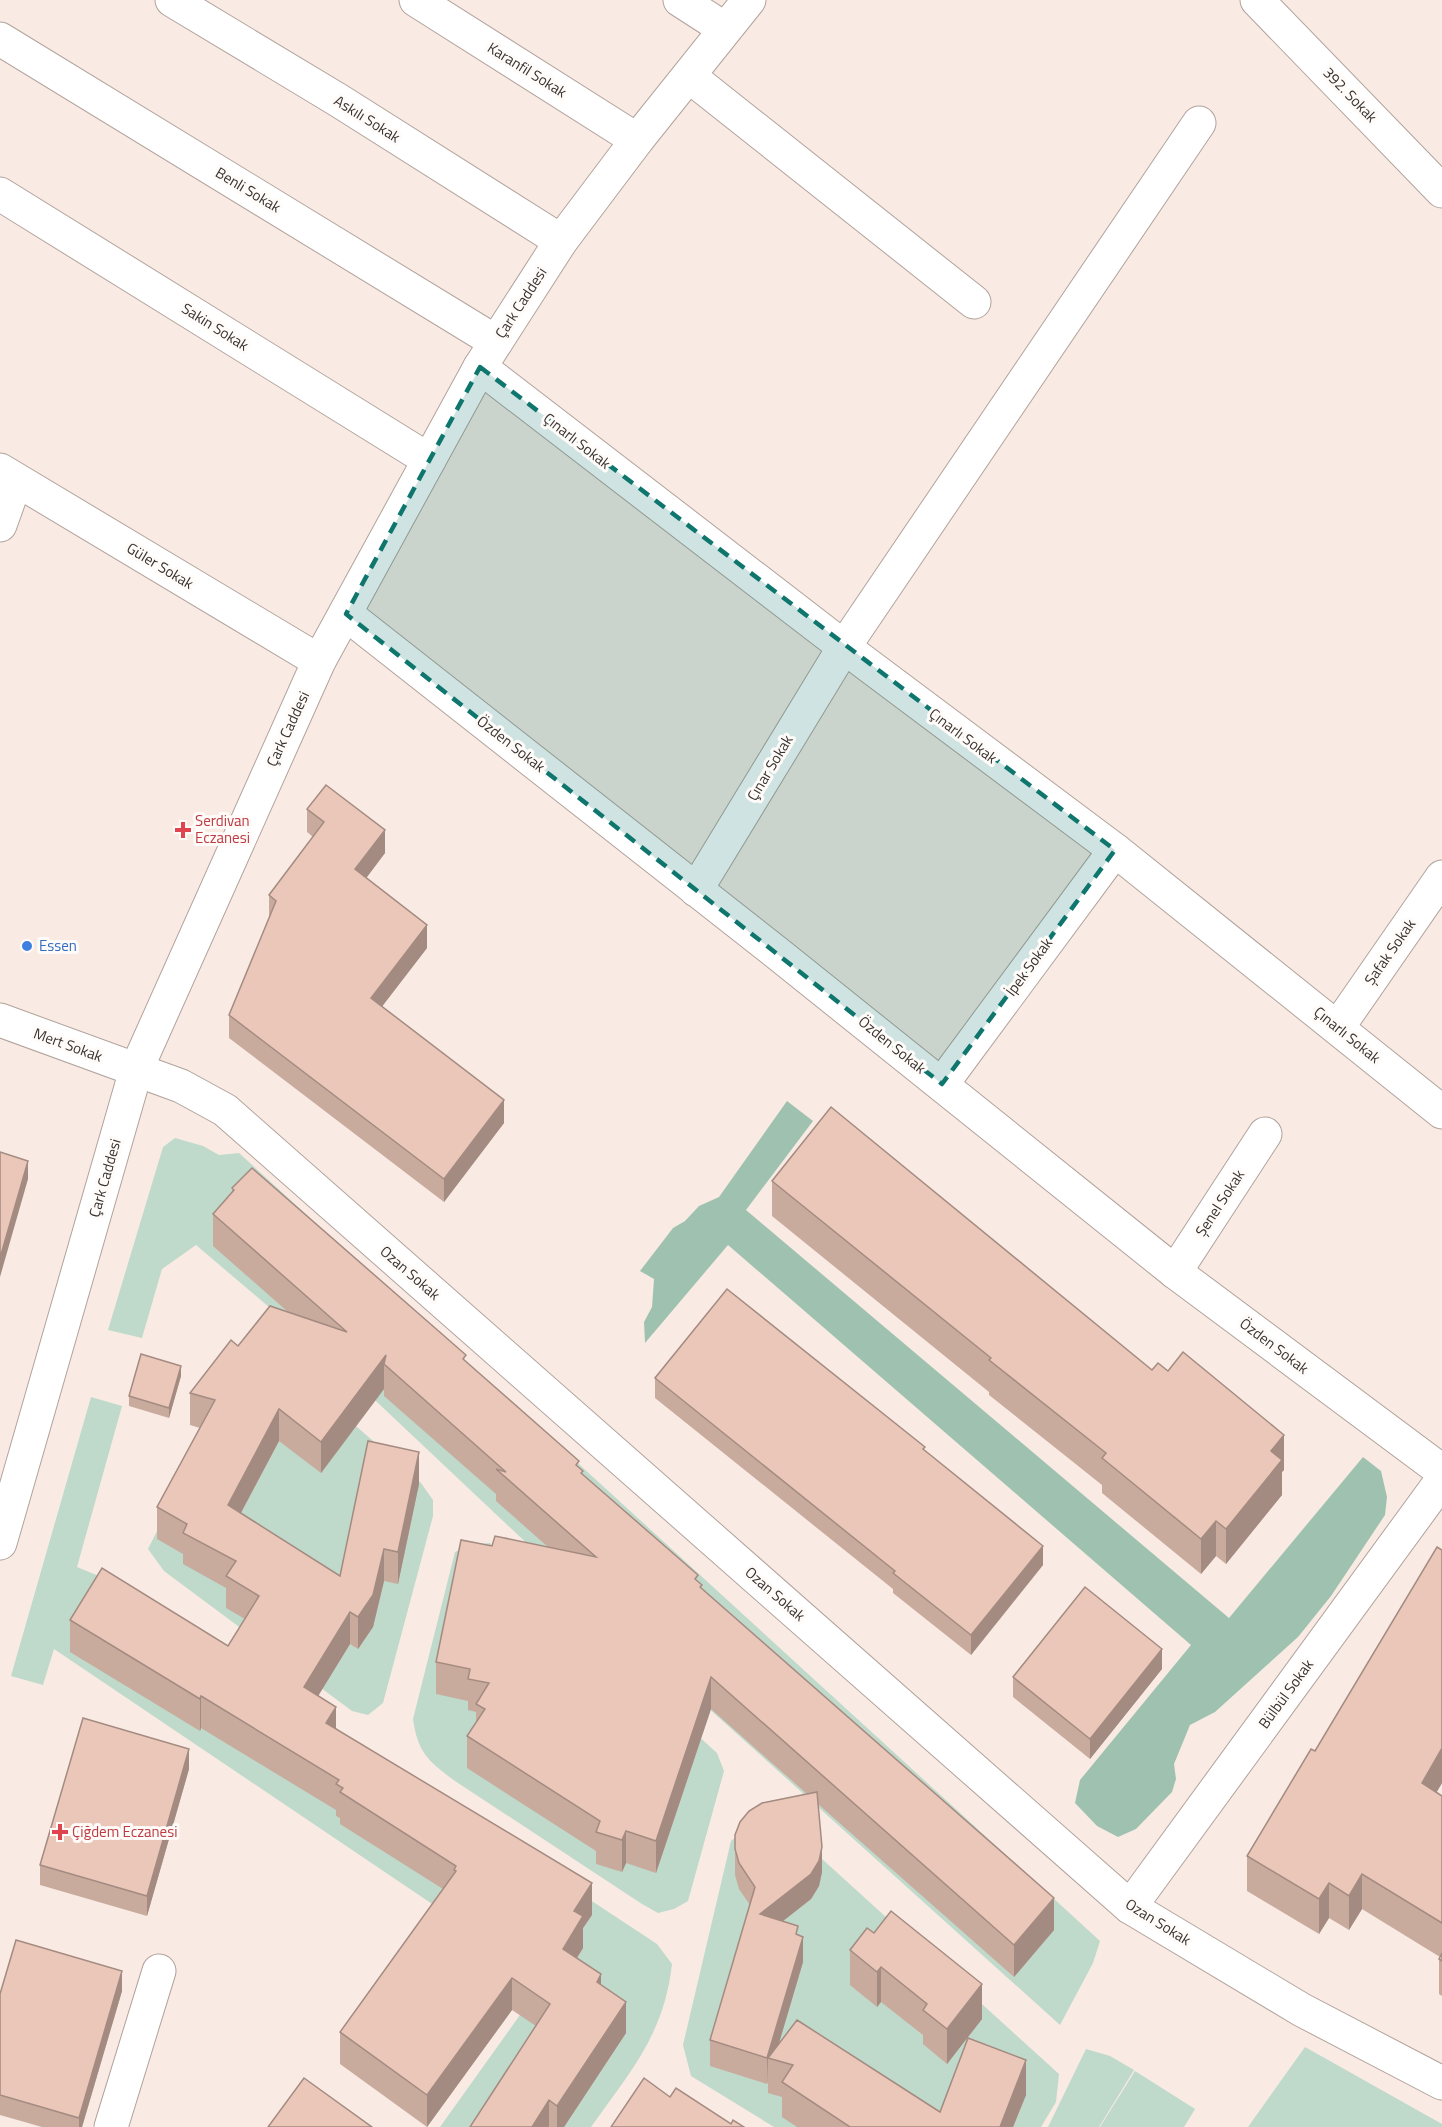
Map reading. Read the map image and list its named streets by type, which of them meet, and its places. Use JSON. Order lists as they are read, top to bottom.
{
  "streets": {
    "street": [
      "Karanfil Sokak",
      "392. Sokak",
      "Askılı Sokak",
      "Benli Sokak",
      "Çark Caddesi",
      "Sakin Sokak",
      "Çınarlı Sokak",
      "Güler Sokak",
      "Özden Sokak",
      "Çınar Sokak",
      "Şafak Sokak",
      "İpek Sokak",
      "Mert Sokak",
      "Şenel Sokak",
      "Ozan Sokak",
      "Bülbül Sokak"
    ]
  },
  "crossings": [
    ["Karanfil Sokak", "Çark Caddesi"],
    ["Askılı Sokak", "Çark Caddesi"],
    ["Benli Sokak", "Çark Caddesi"],
    ["Benli Sokak", "Çınarlı Sokak"],
    ["Çark Caddesi", "Sakin Sokak"],
    ["Çark Caddesi", "Çınarlı Sokak"],
    ["Çark Caddesi", "Güler Sokak"],
    ["Çark Caddesi", "Özden Sokak"],
    ["Çark Caddesi", "Mert Sokak"],
    ["Çark Caddesi", "Ozan Sokak"],
    ["Çınarlı Sokak", "Çınar Sokak"],
    ["Çınarlı Sokak", "Şafak Sokak"],
    ["Çınarlı Sokak", "İpek Sokak"],
    ["Özden Sokak", "Çınar Sokak"],
    ["Özden Sokak", "İpek Sokak"],
    ["Özden Sokak", "Şenel Sokak"],
    ["Mert Sokak", "Ozan Sokak"],
    ["Ozan Sokak", "Bülbül Sokak"]
  ],
  "places": {
    "health": ["Serdivan Eczanesi", "Çiğdem Eczanesi"],
    "other": ["Essen"]
  }
}
